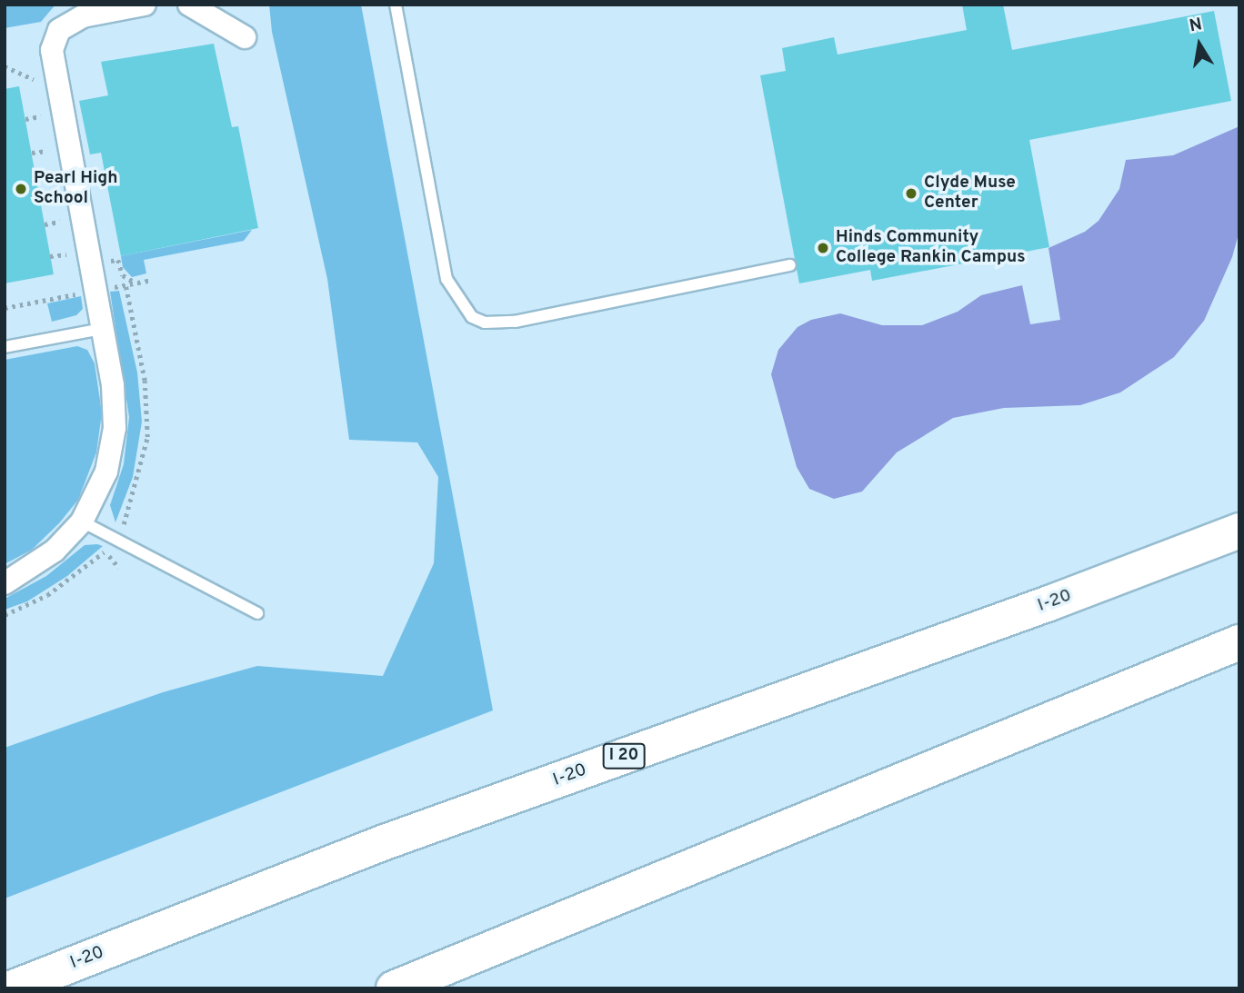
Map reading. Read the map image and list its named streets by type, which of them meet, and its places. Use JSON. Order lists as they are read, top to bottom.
{
  "streets": {
    "highway": ["I-20", "I 20"]
  },
  "places": ["Pearl High School", "Clyde Muse Center", "Hinds Community College Rankin Campus"],
  "north": "top"
}
